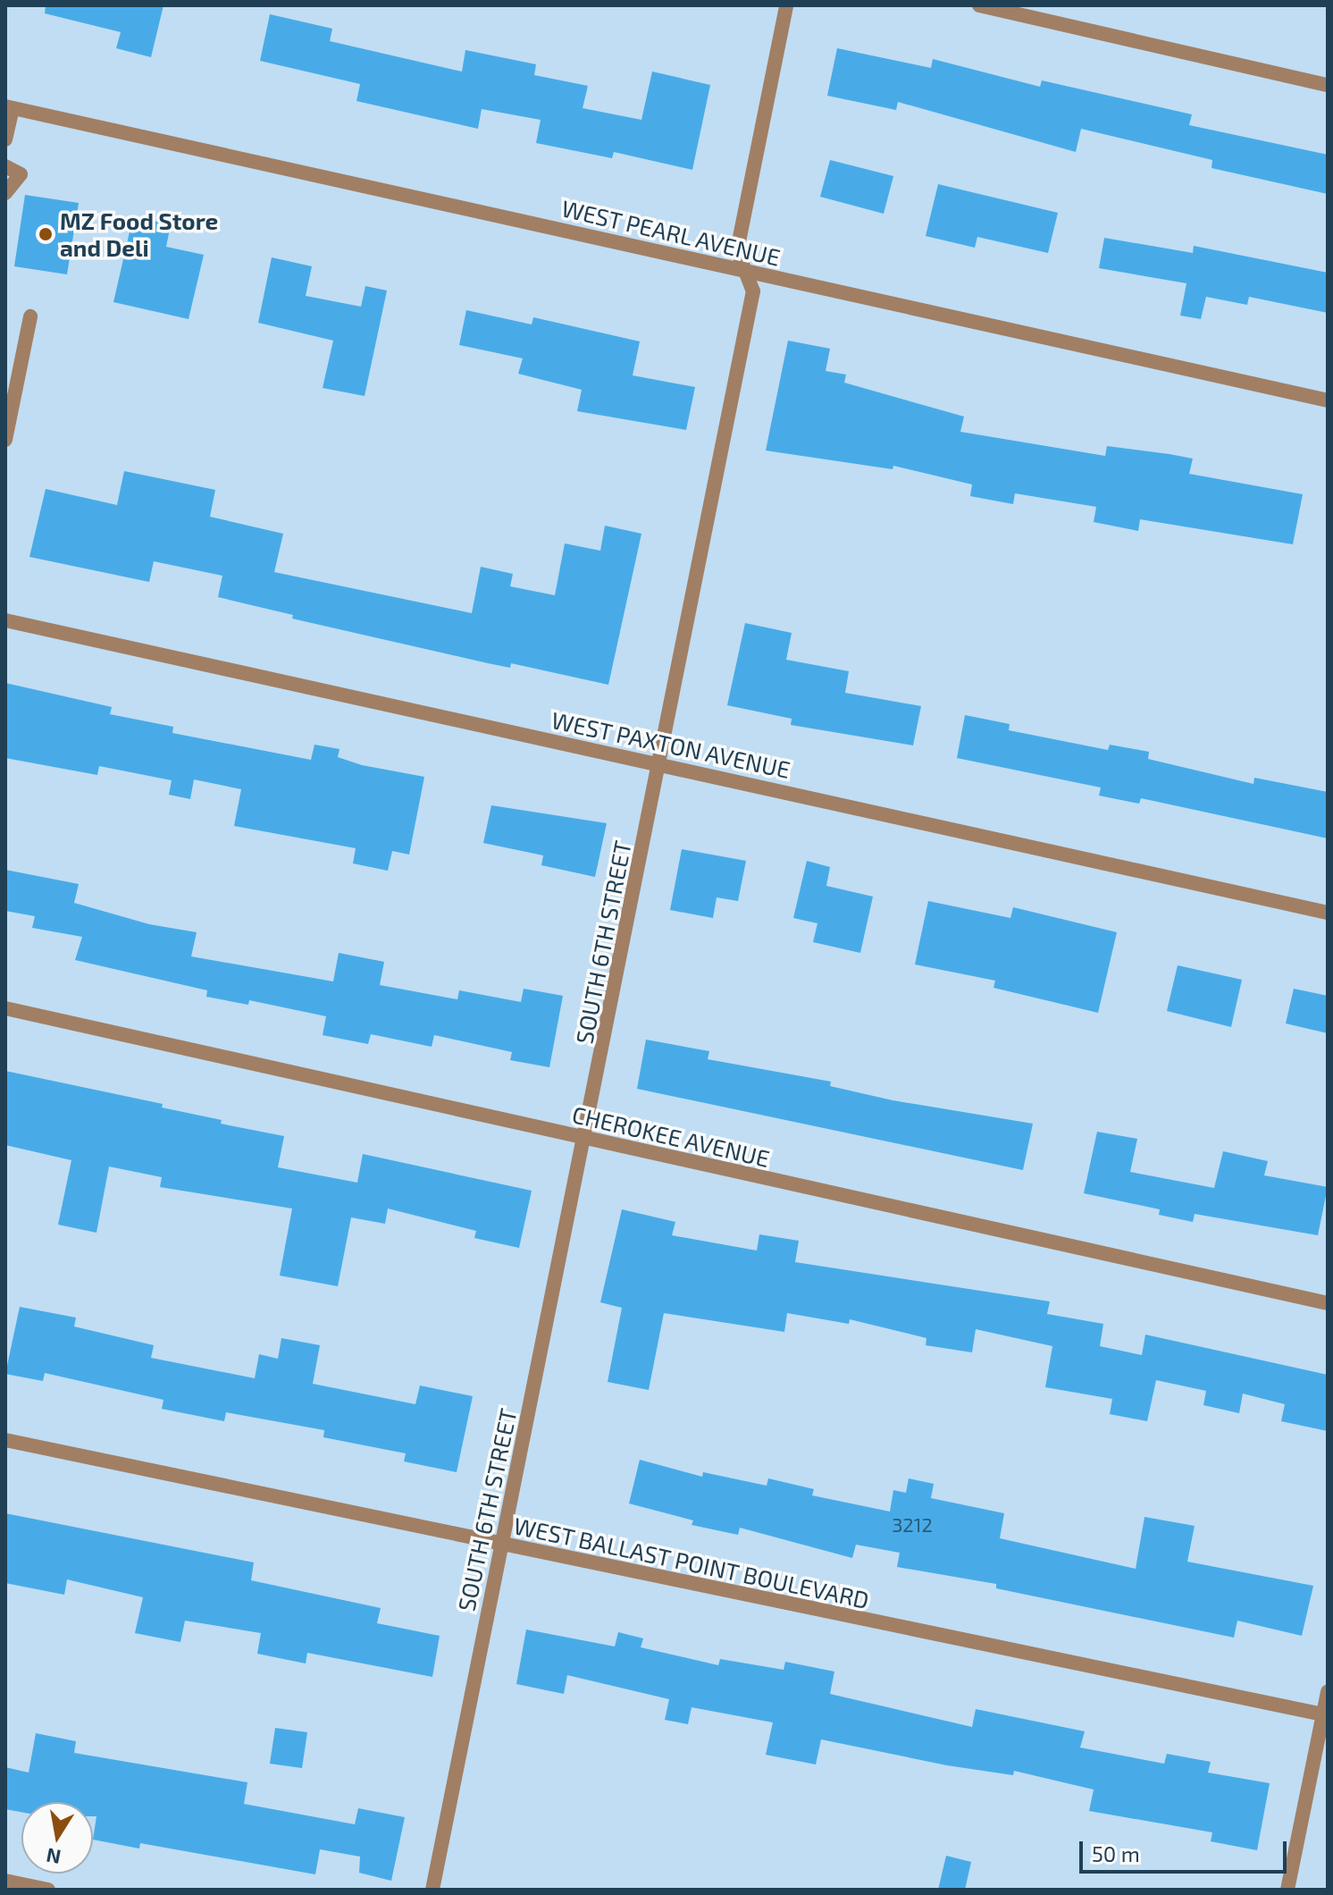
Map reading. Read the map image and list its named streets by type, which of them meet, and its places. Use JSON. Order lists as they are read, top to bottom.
{
  "streets": {
    "street": [
      "WEST PEARL AVENUE",
      "WEST PAXTON AVENUE",
      "SOUTH 6TH STREET",
      "CHEROKEE AVENUE",
      "WEST BALLAST POINT BOULEVARD"
    ]
  },
  "crossings": [
    ["WEST PEARL AVENUE", "SOUTH 6TH STREET"],
    ["WEST PAXTON AVENUE", "SOUTH 6TH STREET"],
    ["SOUTH 6TH STREET", "CHEROKEE AVENUE"],
    ["SOUTH 6TH STREET", "WEST BALLAST POINT BOULEVARD"]
  ],
  "places": ["MZ Food Store and Deli"],
  "house_numbers": ["3212"],
  "scale_bar": "50 m",
  "north": "bottom"
}
